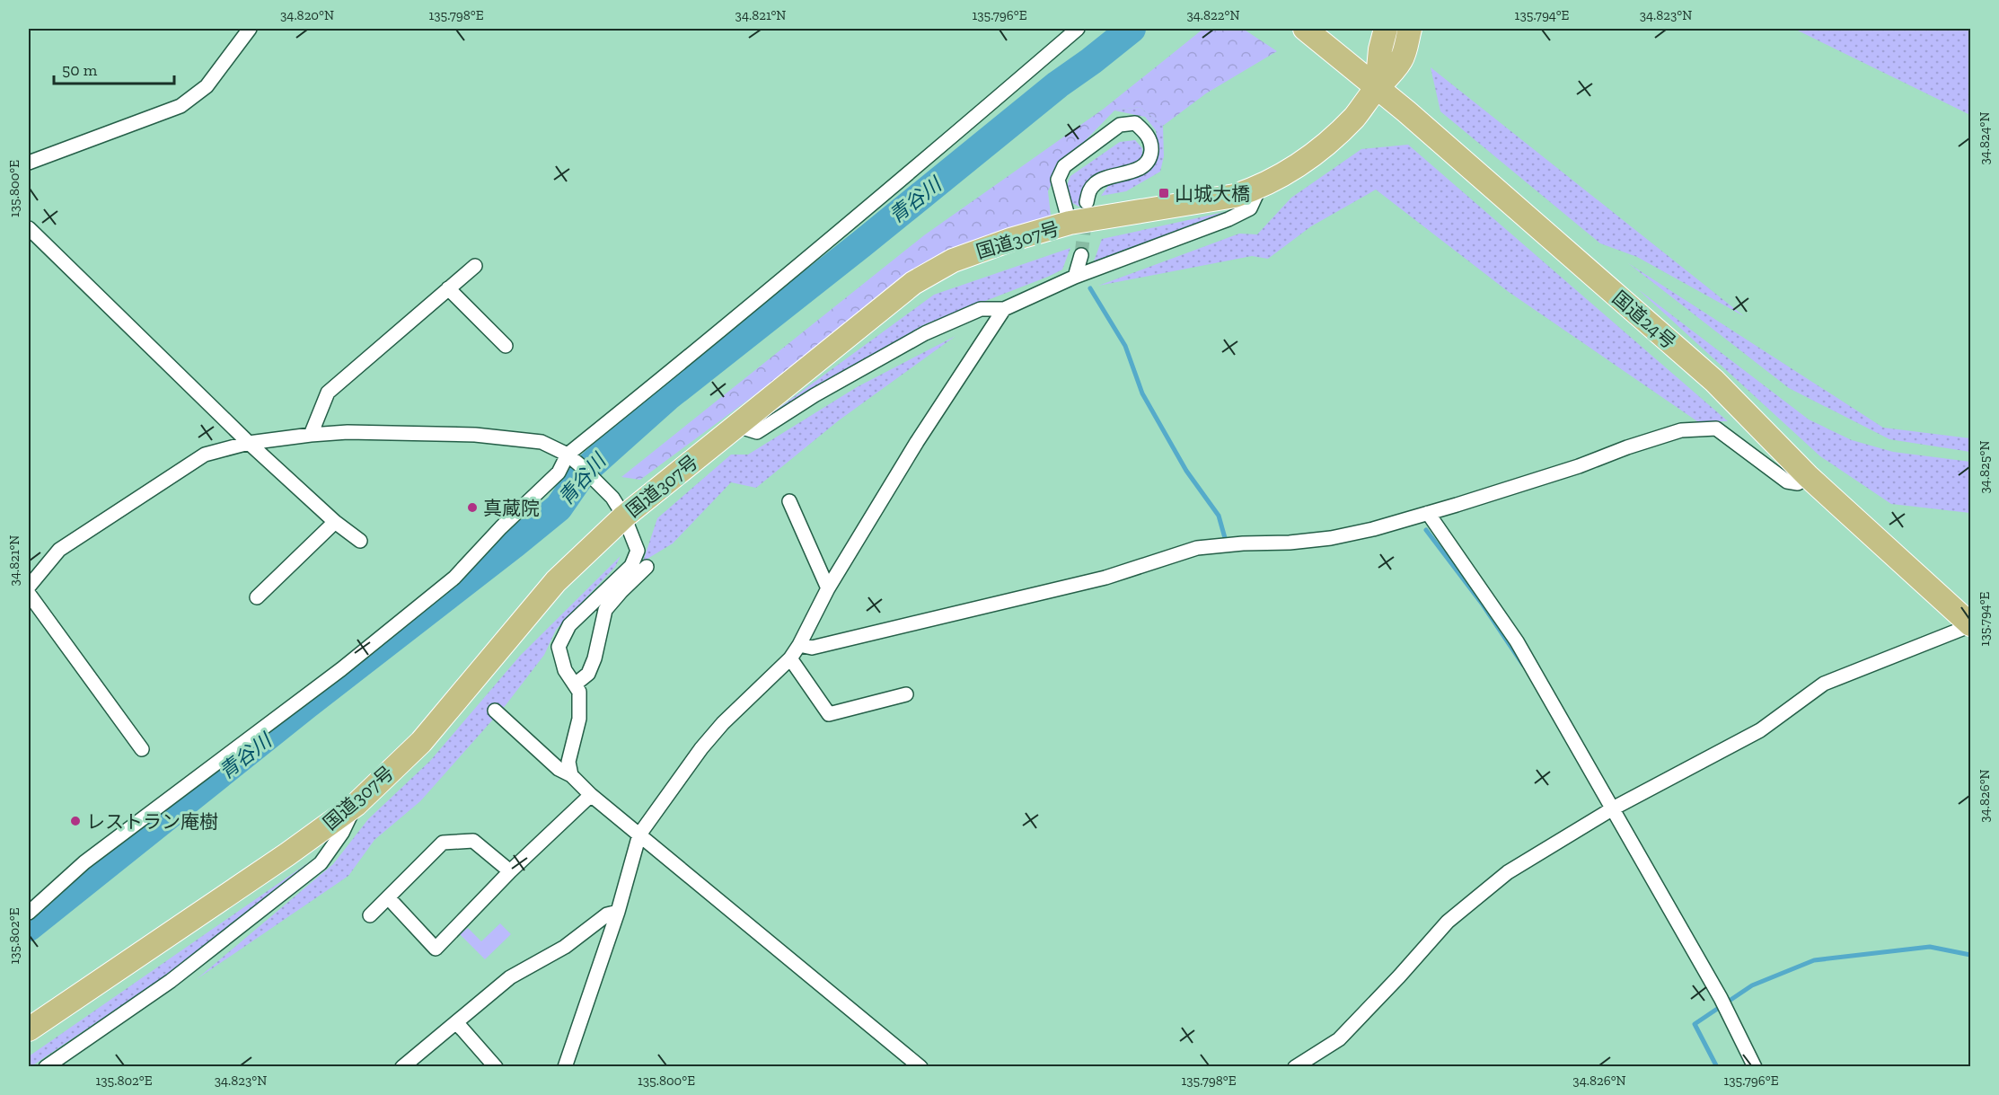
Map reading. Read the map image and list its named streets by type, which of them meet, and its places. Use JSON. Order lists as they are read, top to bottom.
{
  "streets": {
    "highway": ["国道307号", "国道24号"]
  },
  "crossings": [
    ["国道307号", "国道24号"]
  ],
  "water": ["青谷川"],
  "places": {
    "transit": ["山城大橋"],
    "other": ["真蔵院", "レストラン庵樹"]
  },
  "scale_bar": "50 m",
  "coordinates": [
    "34.820°N",
    "135.798°E",
    "34.821°N",
    "135.796°E",
    "34.822°N",
    "135.794°E",
    "34.823°N",
    "34.824°N",
    "135.800°E",
    "34.825°N",
    "34.826°N",
    "135.802°E"
  ]
}
